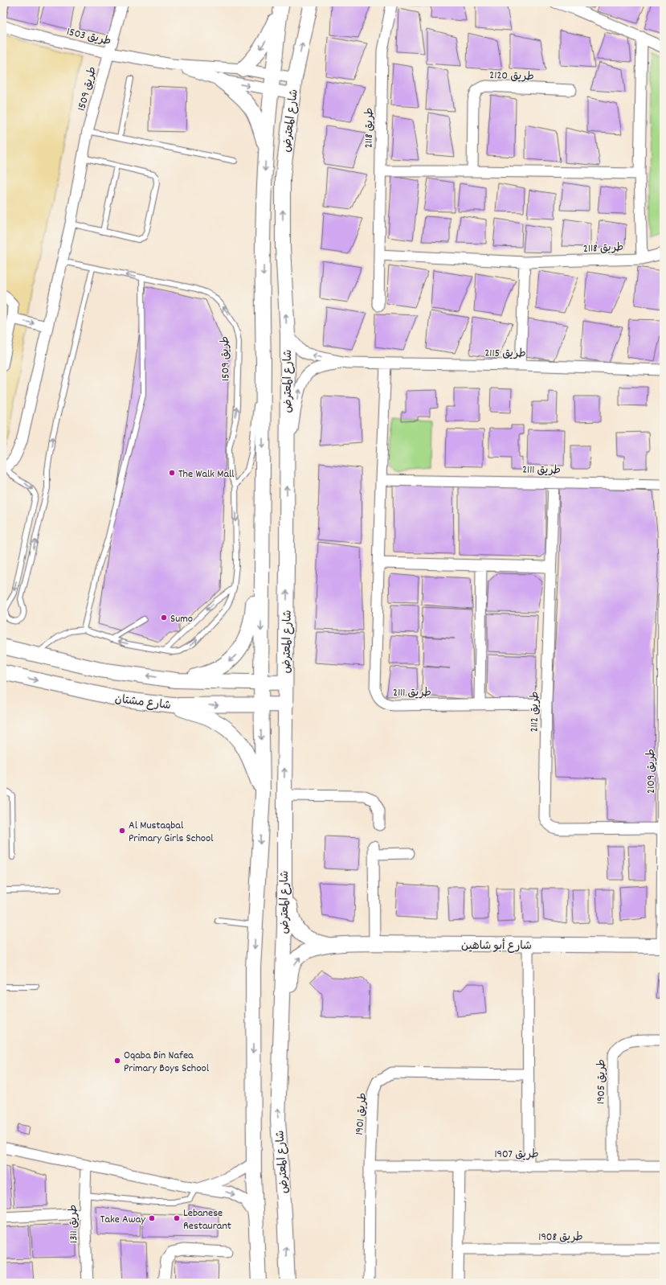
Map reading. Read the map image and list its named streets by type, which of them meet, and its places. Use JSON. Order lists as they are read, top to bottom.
{
  "streets": {
    "street": [
      "طريق 1503",
      "طريق 2120",
      "طريق 1509",
      "شارع المعترض",
      "طريق 2118",
      "طريق 2115",
      "طريق 2111",
      "شارع مشتان",
      "طريق 2112",
      "طريق 2109",
      "شارع أبو شاهين",
      "طريق 1905",
      "طريق 1901",
      "طريق 1907",
      "طريق 1311",
      "طريق 1908"
    ]
  },
  "crossings": [
    ["طريق 1503", "طريق 1509"],
    ["طريق 1503", "شارع المعترض"],
    ["شارع المعترض", "طريق 2115"],
    ["شارع المعترض", "شارع مشتان"],
    ["شارع المعترض", "شارع أبو شاهين"],
    ["طريق 2115", "طريق 2111"],
    ["طريق 2111", "طريق 2112"],
    ["طريق 2112", "طريق 2109"],
    ["طريق 2109", "شارع أبو شاهين"],
    ["طريق 1905", "طريق 1907"],
    ["طريق 1901", "طريق 1907"]
  ],
  "places": [
    "The Walk Mall",
    "Sumo",
    "Al Mustaqbal Primary Girls School",
    "Oqaba Bin Nafea Primary Boys School",
    "Take Away",
    "Lebanese Restaurant"
  ]
}
